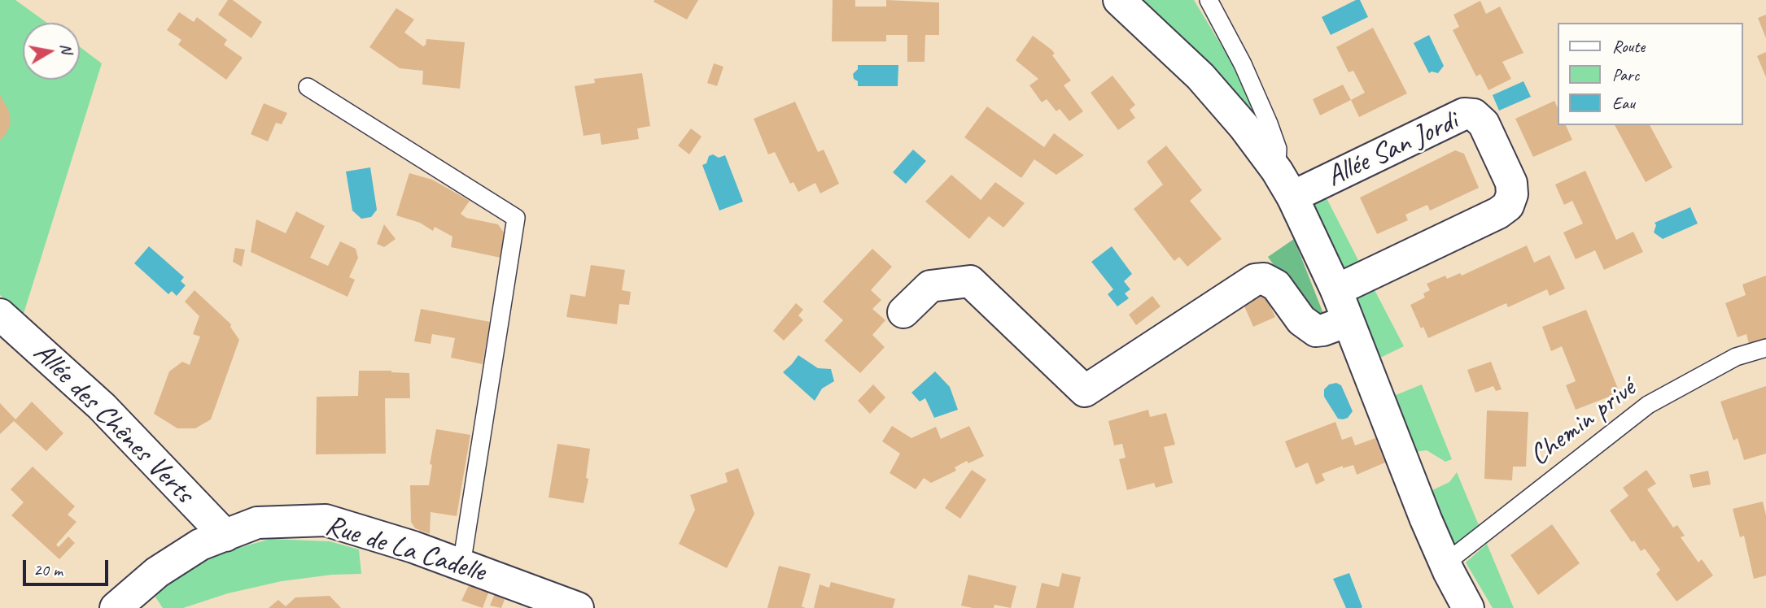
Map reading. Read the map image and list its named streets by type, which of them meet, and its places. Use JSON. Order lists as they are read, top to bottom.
{
  "streets": {
    "street": ["Allée San Jordi", "Allée des Chênes Verts", "Rue de La Cadelle"],
    "lane": ["Chemin privé"]
  },
  "crossings": [
    ["Allée des Chênes Verts", "Rue de La Cadelle"]
  ],
  "legend": ["Route", "Parc", "Eau"],
  "scale_bar": "20 m",
  "north": "right"
}
